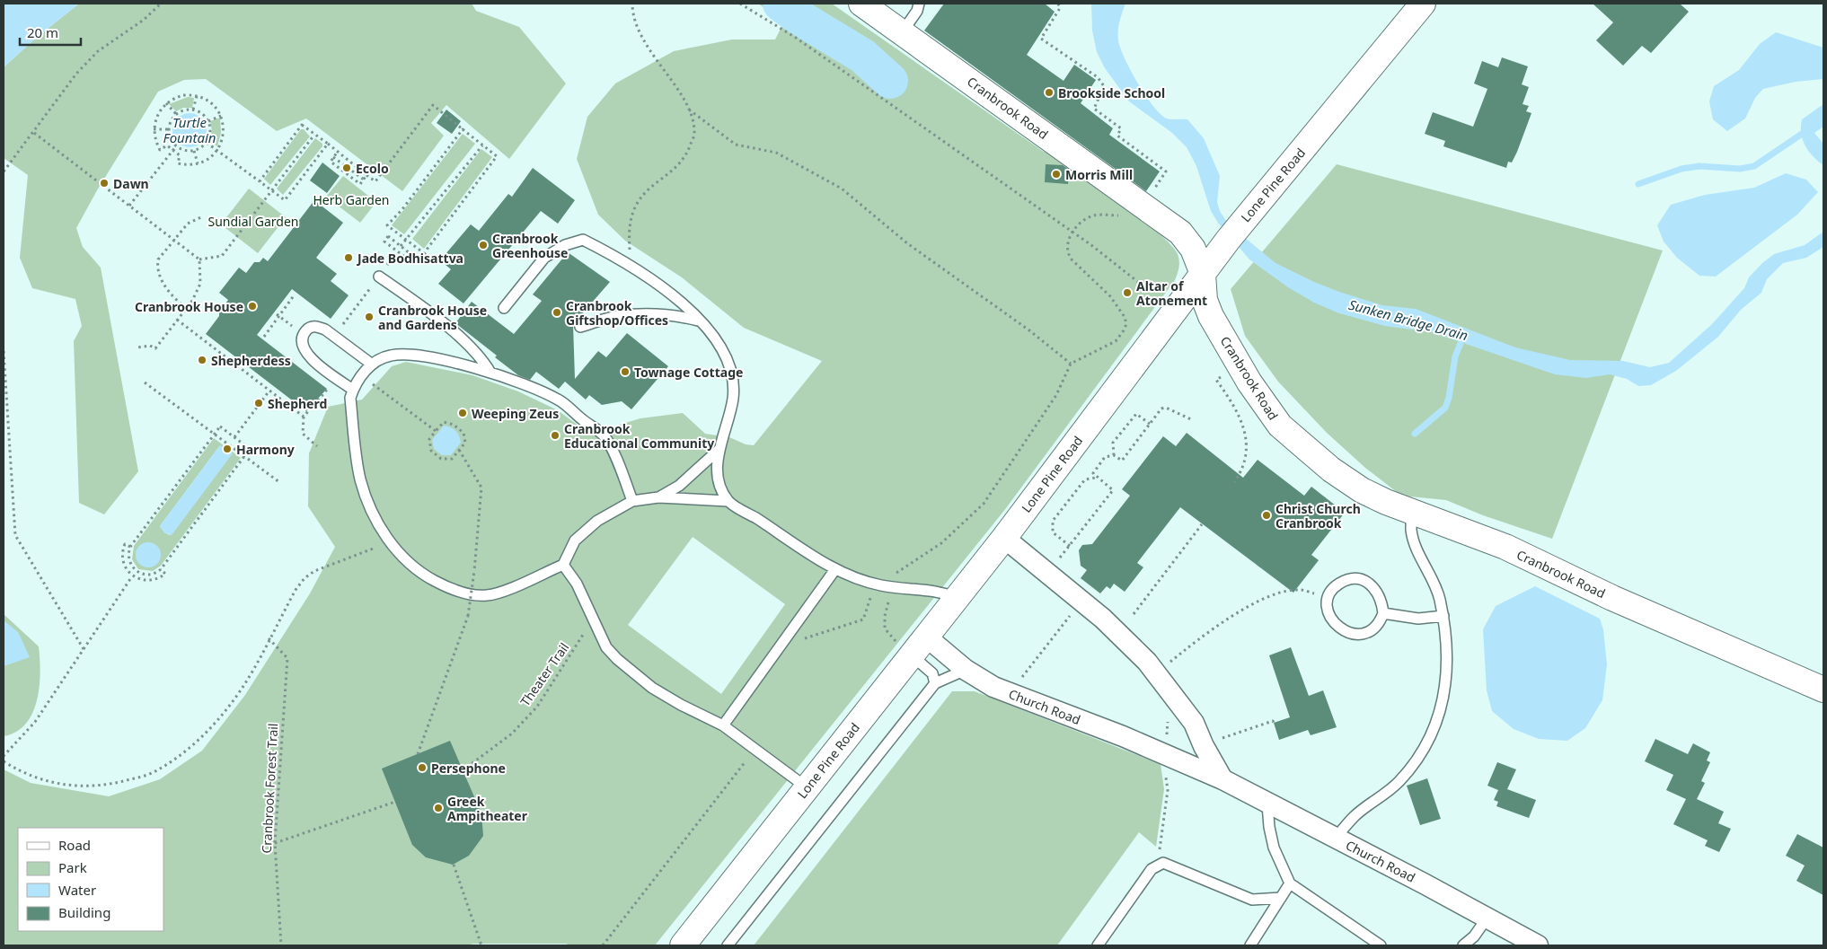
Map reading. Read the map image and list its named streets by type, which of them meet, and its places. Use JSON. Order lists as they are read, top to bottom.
{
  "streets": {
    "street": ["Cranbrook Road", "Lone Pine Road", "Church Road"],
    "path": ["Theater Trail", "Cranbrook Forest Trail"]
  },
  "crossings": [
    ["Cranbrook Road", "Lone Pine Road"],
    ["Lone Pine Road", "Church Road"]
  ],
  "water": ["Turtle Fountain", "Sunken Bridge Drain"],
  "parks": ["Herb Garden", "Sundial Garden"],
  "places": [
    "Brookside School",
    "Ecolo",
    "Morris Mill",
    "Dawn",
    "Cranbrook Greenhouse",
    "Jade Bodhisattva",
    "Altar of Atonement",
    "Cranbrook House",
    "Cranbrook Giftshop/Offices",
    "Cranbrook House and Gardens",
    "Shepherdess",
    "Townage Cottage",
    "Shepherd",
    "Weeping Zeus",
    "Cranbrook Educational Community",
    "Harmony",
    "Christ Church Cranbrook",
    "Persephone",
    "Greek Ampitheater"
  ],
  "legend": [
    "Road",
    "Park",
    "Water",
    "Building"
  ],
  "scale_bar": "20 m"
}
